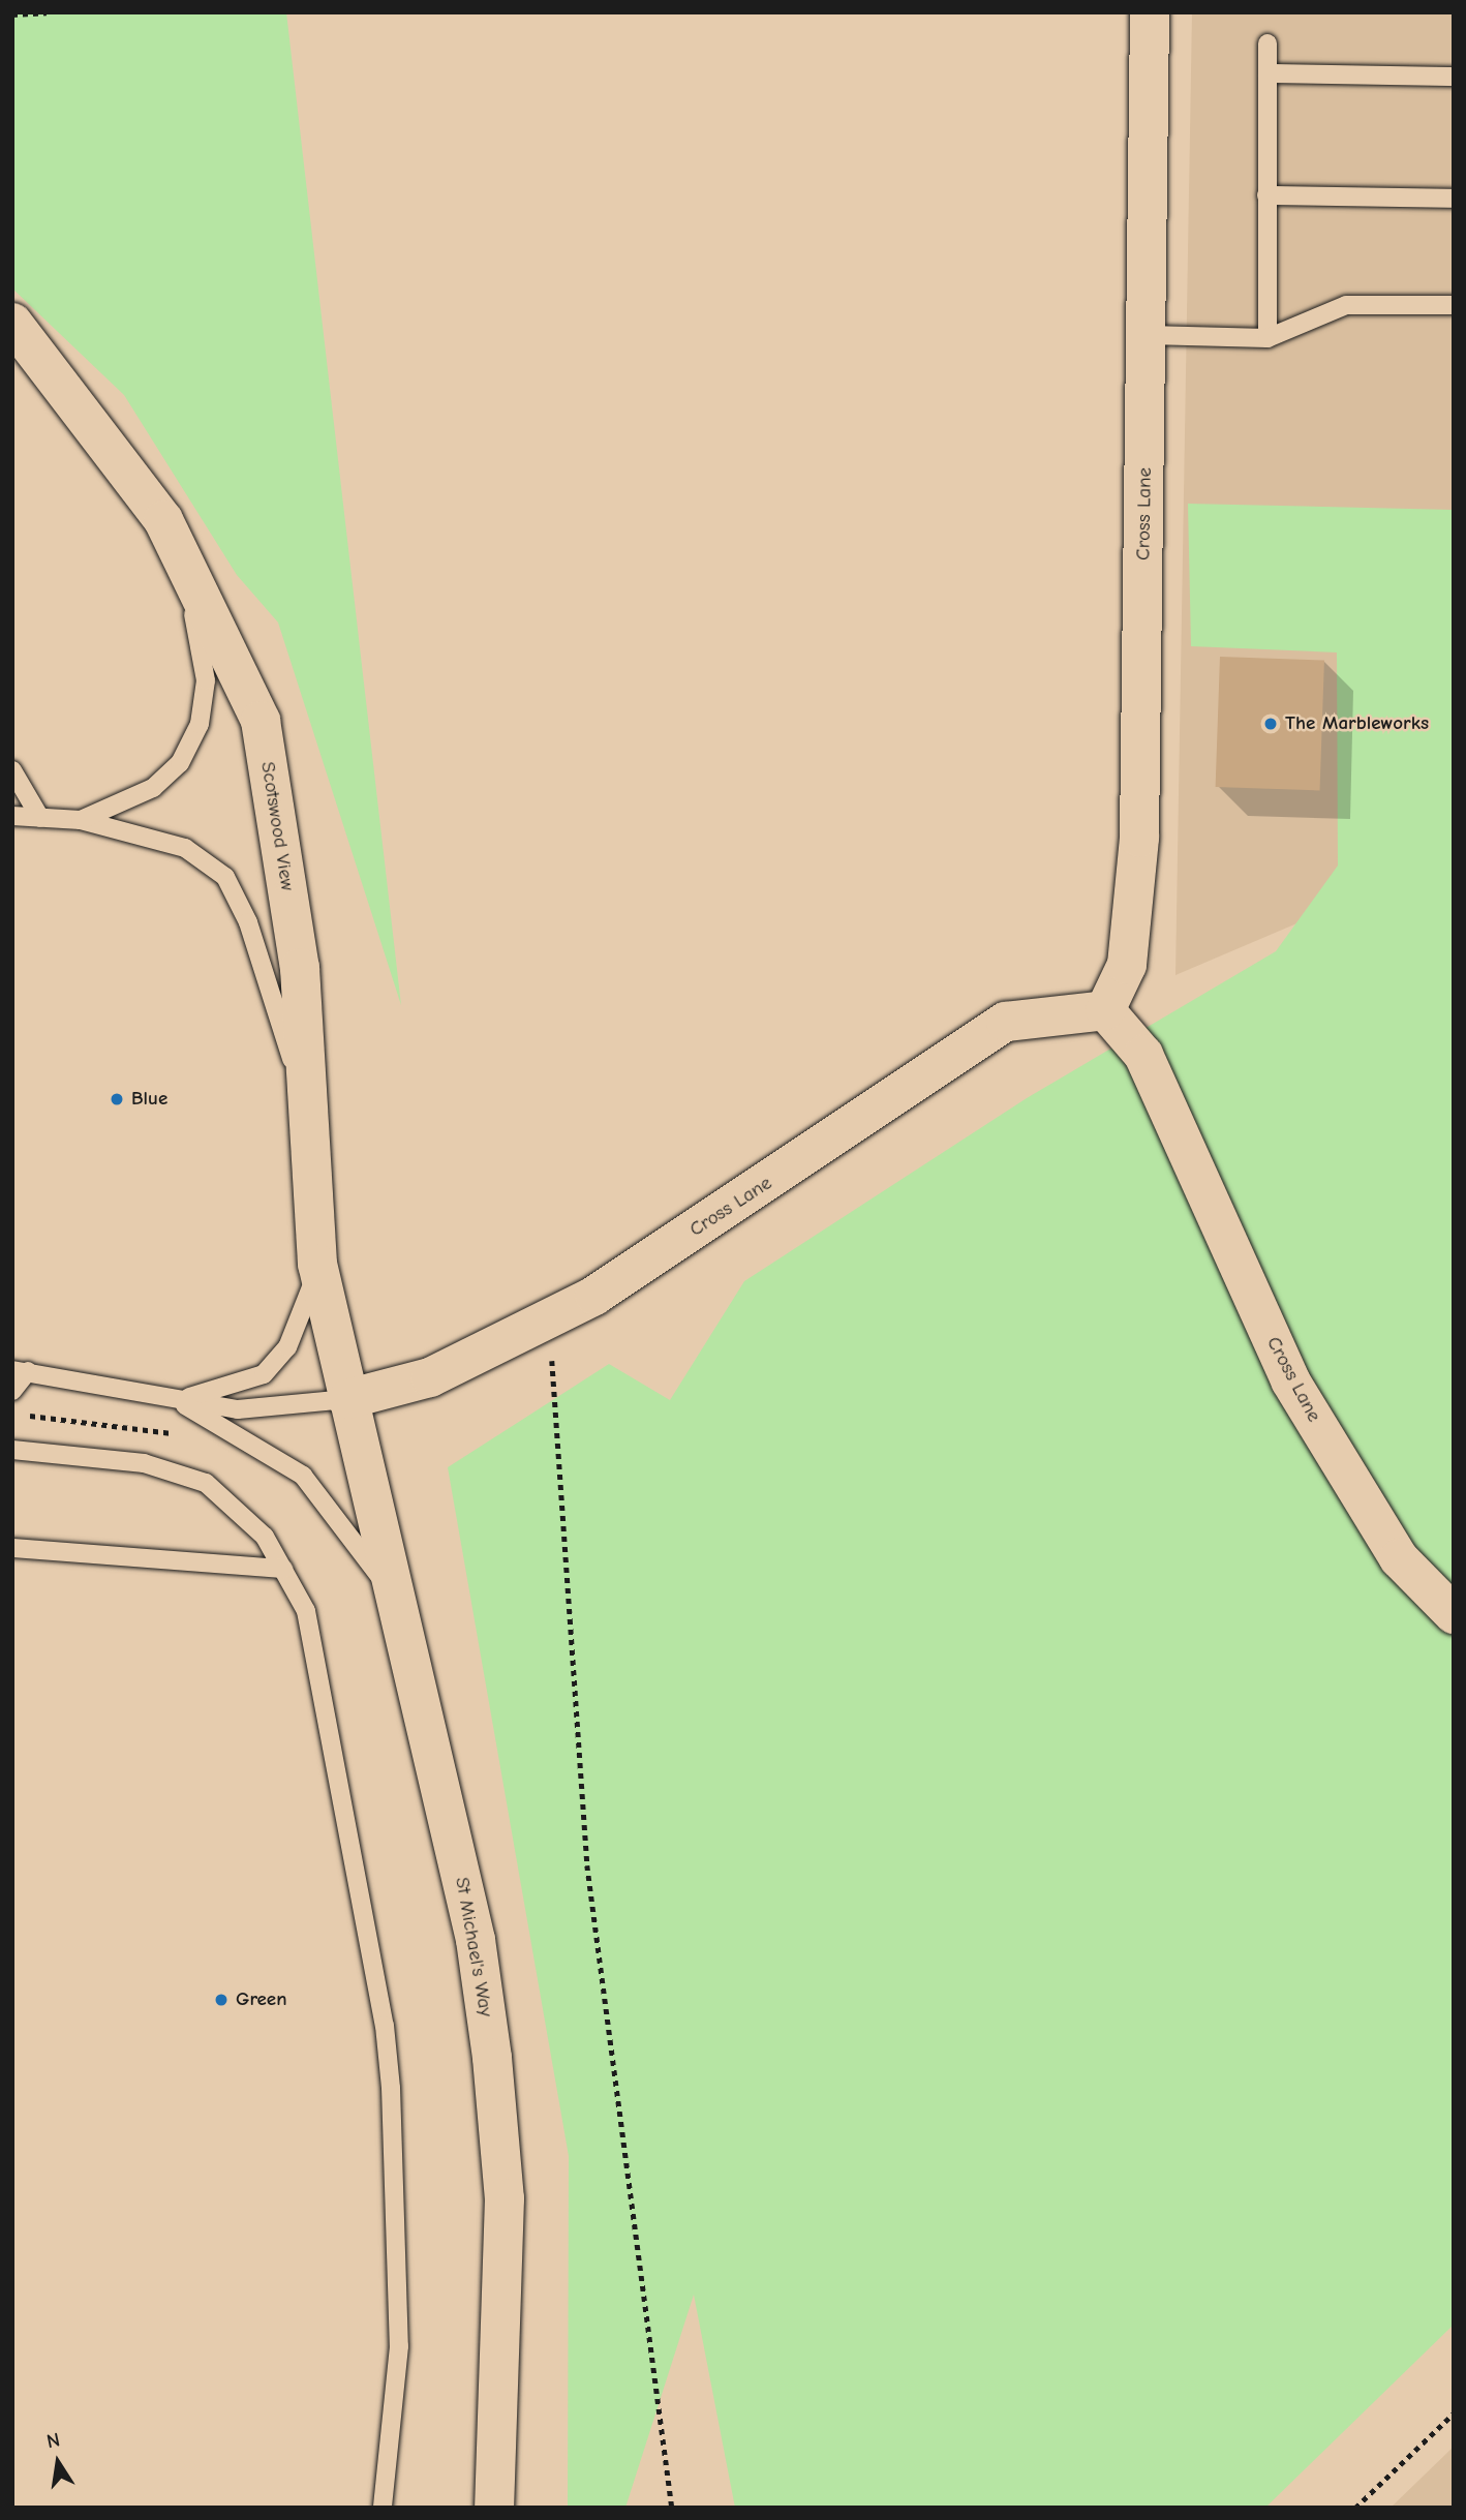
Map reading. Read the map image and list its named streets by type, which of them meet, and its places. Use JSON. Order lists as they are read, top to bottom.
{
  "streets": {
    "street": ["Cross Lane", "Scotswood View", "St Michael's Way"]
  },
  "crossings": [
    ["Cross Lane", "Scotswood View"],
    ["Cross Lane", "St Michael's Way"],
    ["Scotswood View", "St Michael's Way"]
  ],
  "places": ["The Marbleworks", "Blue", "Green"],
  "north": "top"
}
